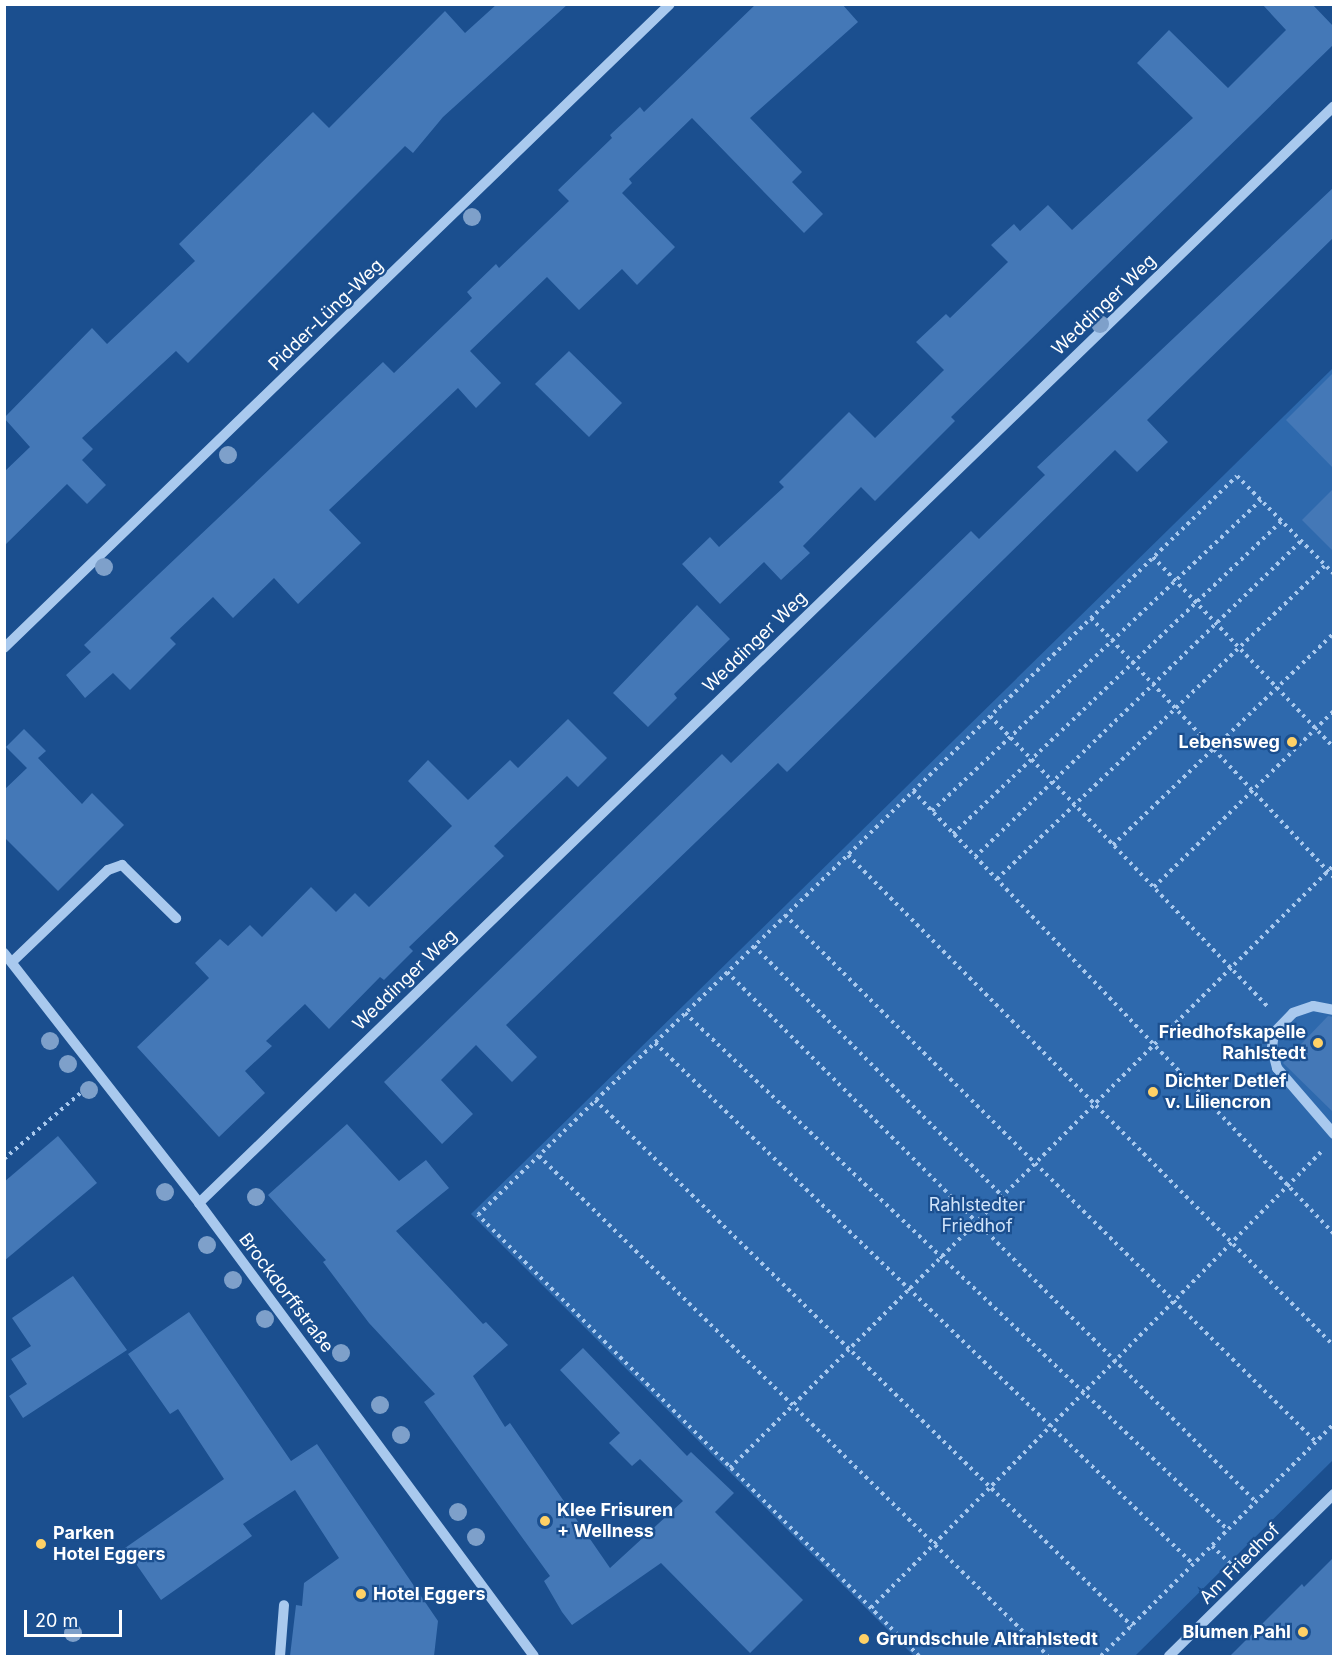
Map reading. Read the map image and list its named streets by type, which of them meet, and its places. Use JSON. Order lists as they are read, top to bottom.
{
  "streets": {
    "street": [
      "Weddinger Weg",
      "Pidder-Lüng-Weg",
      "Brockdorffstraße",
      "Am Friedhof"
    ]
  },
  "crossings": [
    ["Weddinger Weg", "Brockdorffstraße"]
  ],
  "parks": ["Rahlstedter Friedhof"],
  "places": [
    "Lebensweg",
    "Friedhofskapelle Rahlstedt",
    "Dichter Detlef v. Liliencron",
    "Klee Frisuren + Wellness",
    "Parken Hotel Eggers",
    "Hotel Eggers",
    "Blumen Pahl",
    "Grundschule Altrahlstedt"
  ],
  "scale_bar": "20 m"
}
